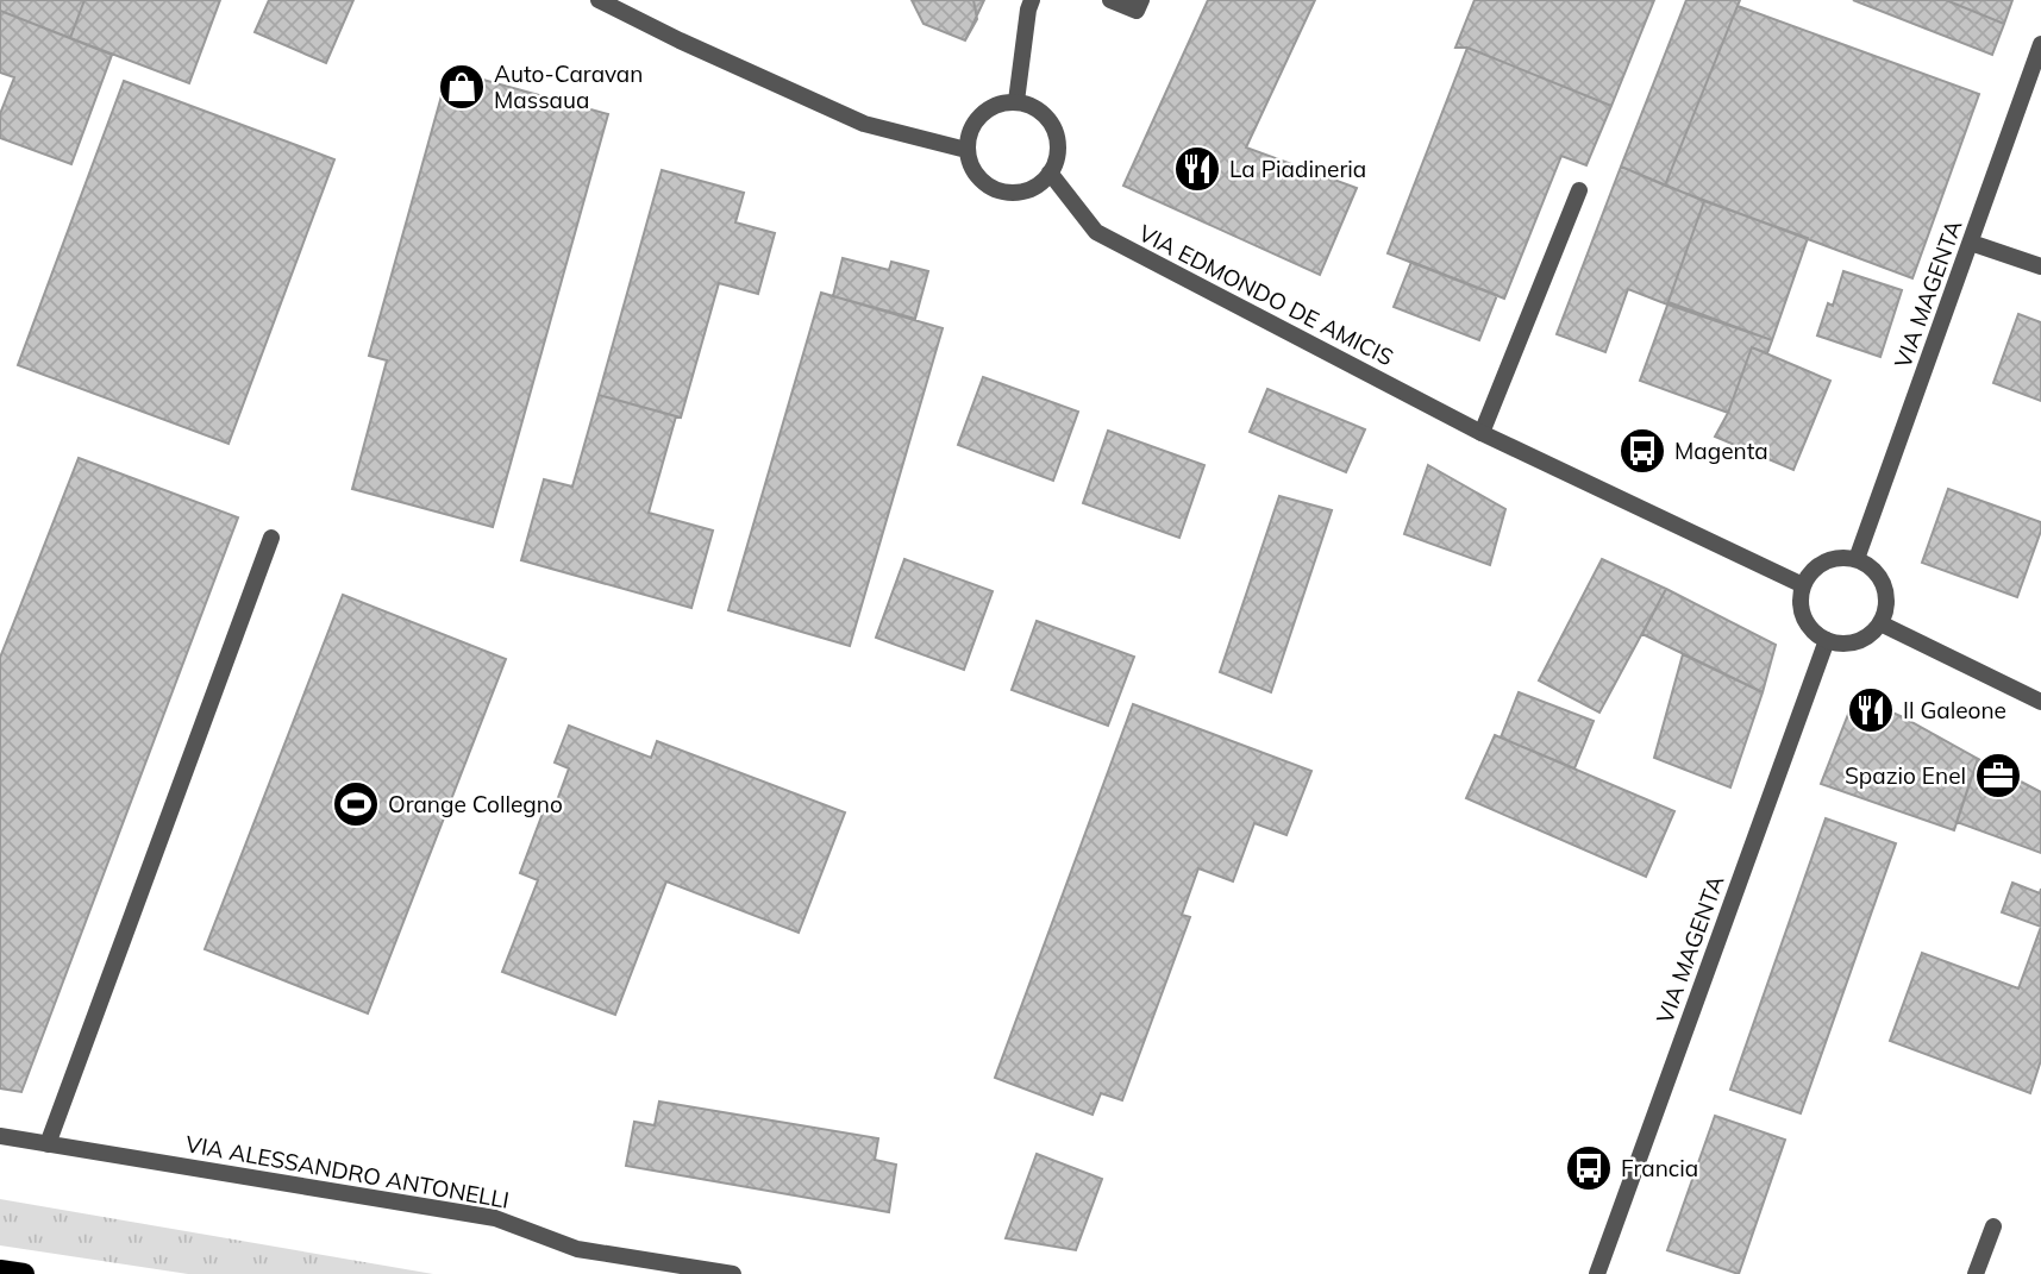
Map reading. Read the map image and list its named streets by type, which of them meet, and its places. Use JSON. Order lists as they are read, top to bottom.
{
  "streets": {
    "street": ["VIA MAGENTA", "VIA EDMONDO DE AMICIS", "VIA ALESSANDRO ANTONELLI"]
  },
  "crossings": [
    ["VIA MAGENTA", "VIA EDMONDO DE AMICIS"]
  ],
  "places": {
    "shop": ["Auto-Caravan Massaua"],
    "restaurant": ["La Piadineria", "Il Galeone"],
    "bus stop": ["Magenta", "Francia"],
    "office": ["Spazio Enel"],
    "sports": ["Orange Collegno"]
  }
}
